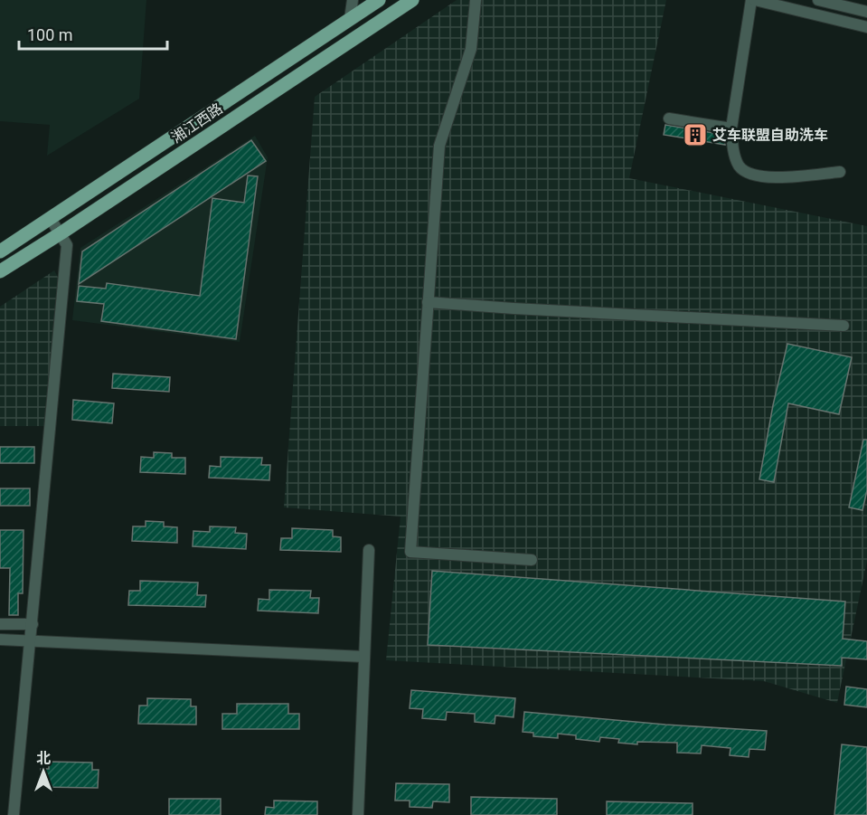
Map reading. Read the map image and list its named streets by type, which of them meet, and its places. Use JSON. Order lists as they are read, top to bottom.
{
  "streets": {
    "main road": ["湘江西路"]
  },
  "places": {
    "building": ["艾车联盟自助洗车"]
  },
  "scale_bar": "100 m",
  "north": "top"
}
